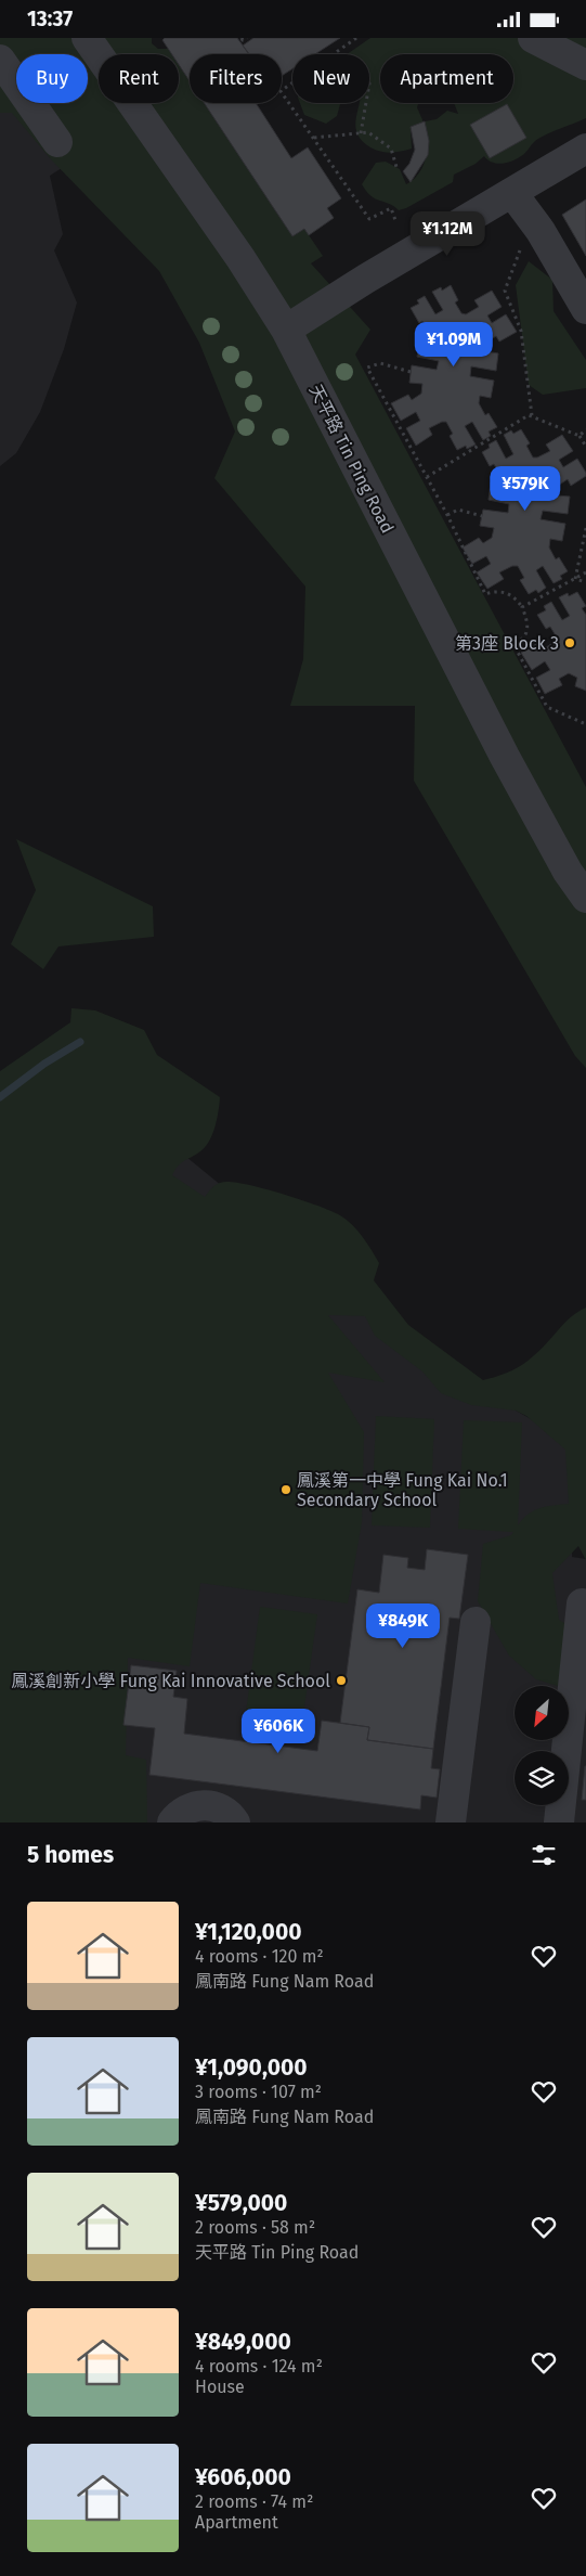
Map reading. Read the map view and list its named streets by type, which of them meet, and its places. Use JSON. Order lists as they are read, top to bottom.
{
  "streets": {
    "street": ["天平路 Tin Ping Road"]
  },
  "places": ["第3座 Block 3", "鳳溪第一中學 Fung Kai No.1 Secondary School", "鳳溪創新小學 Fung Kai Innovative School"],
  "north": "bottom left",
  "page": {
    "status": "13:37",
    "chip": [
      "Buy",
      "Rent",
      "Filters",
      "New",
      "Apartment"
    ],
    "price": [
      "¥1.12M",
      "¥1.09M",
      "¥579K",
      "¥849K",
      "¥606K"
    ],
    "heading": "5 homes",
    "list": [
      {
        "name": "¥1,120,000",
        "note": "4 rooms · 120 m² · 鳳南路 Fung Nam Road"
      },
      {
        "name": "¥1,090,000",
        "note": "3 rooms · 107 m² · 鳳南路 Fung Nam Road"
      },
      {
        "name": "¥579,000",
        "note": "2 rooms · 58 m² · 天平路 Tin Ping Road"
      },
      {
        "name": "¥849,000",
        "note": "4 rooms · 124 m² · House"
      },
      {
        "name": "¥606,000",
        "note": "2 rooms · 74 m² · Apartment"
      }
    ]
  }
}
